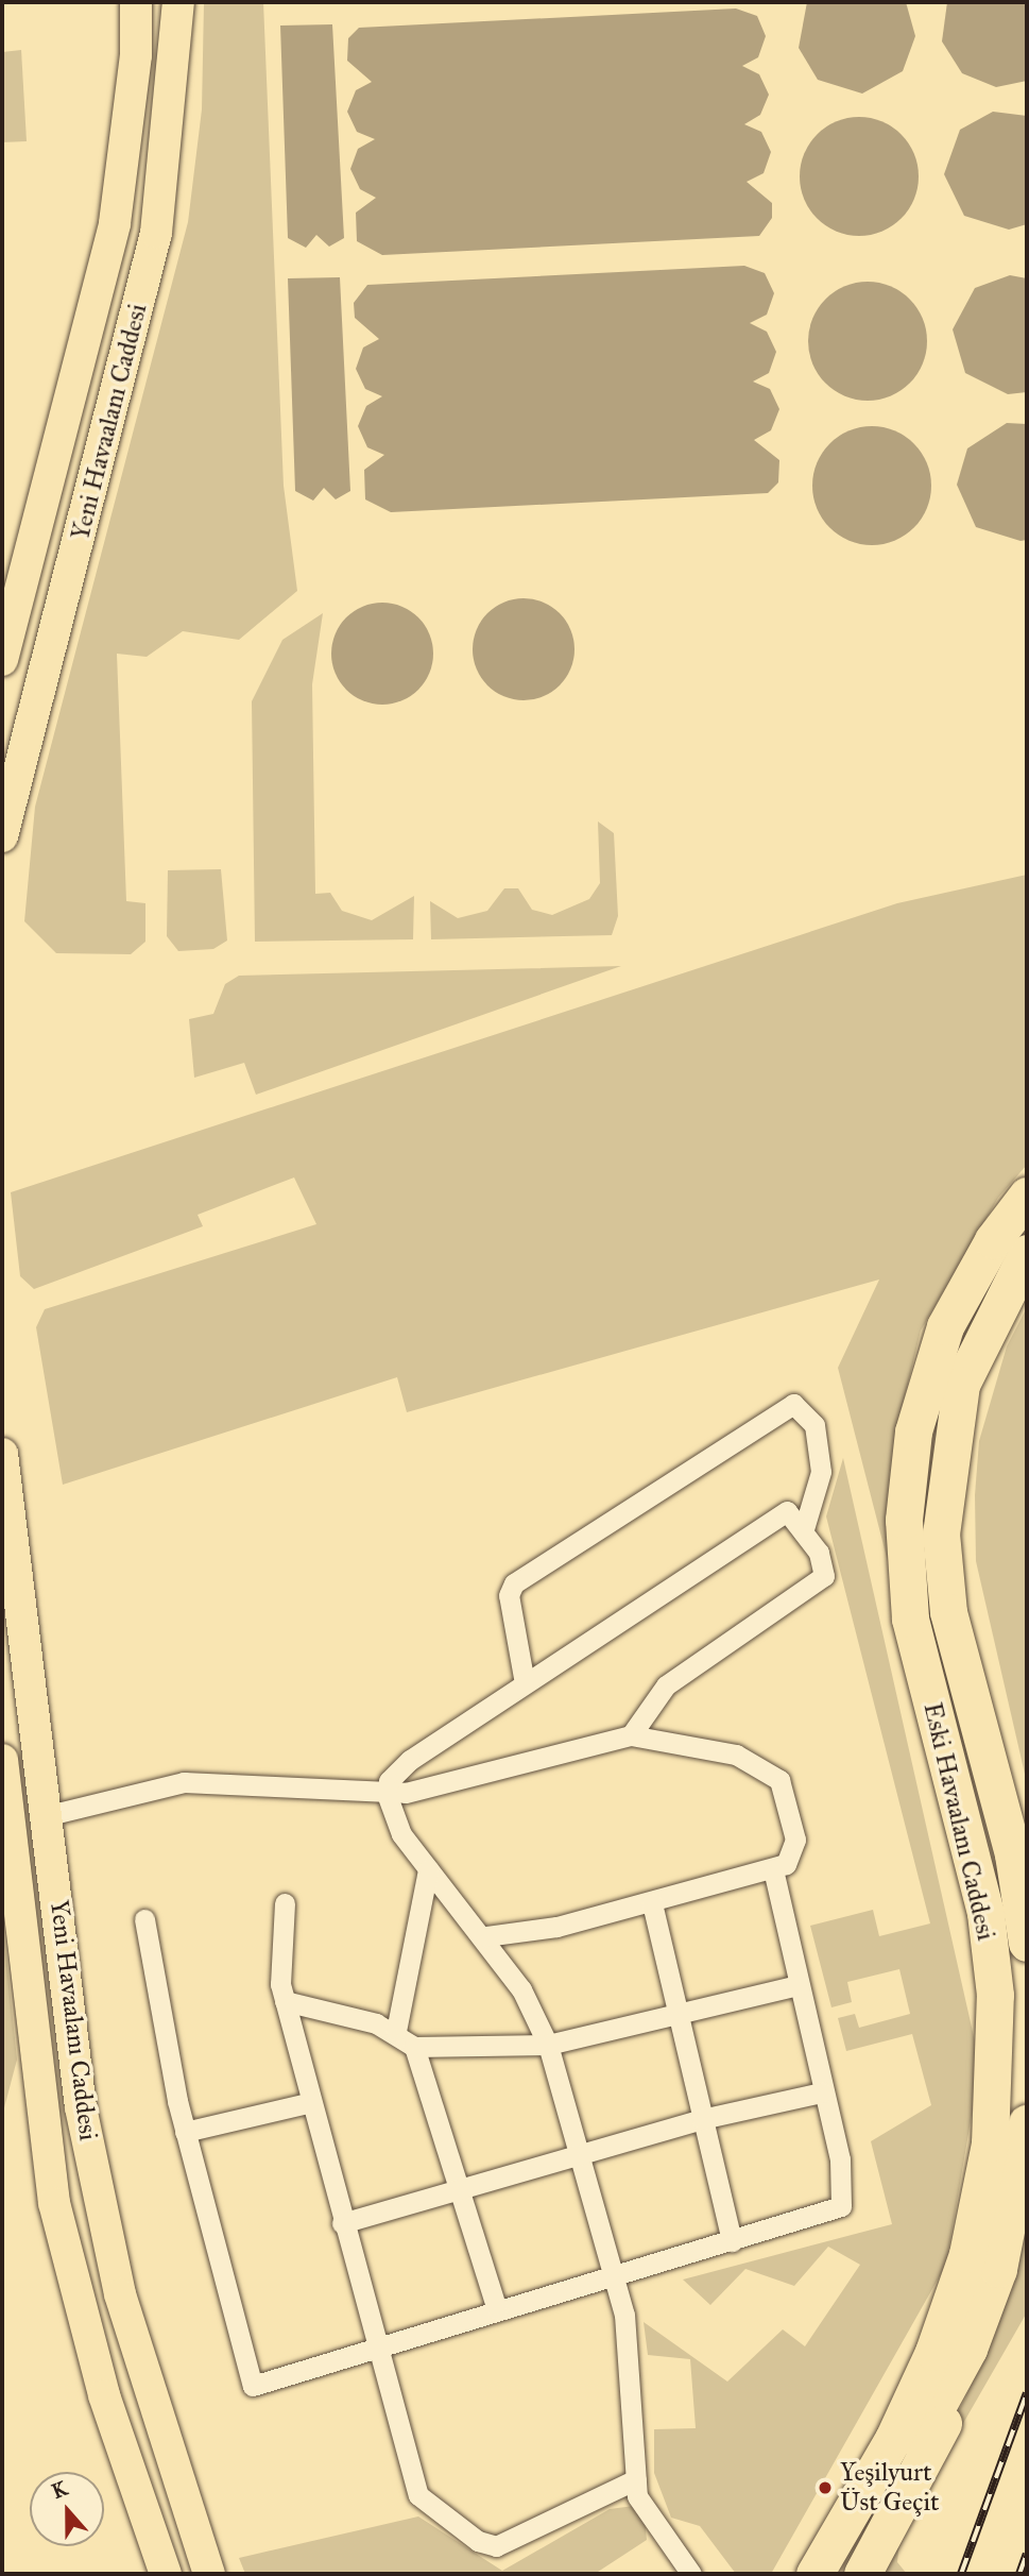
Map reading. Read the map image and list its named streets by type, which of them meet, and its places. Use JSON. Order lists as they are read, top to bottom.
{
  "streets": {
    "highway": ["Eski Havaalanı Caddesi"],
    "main road": ["Yeni Havaalanı Caddesi"]
  },
  "places": ["Yeşilyurt Üst Geçit"],
  "north": "top"
}
